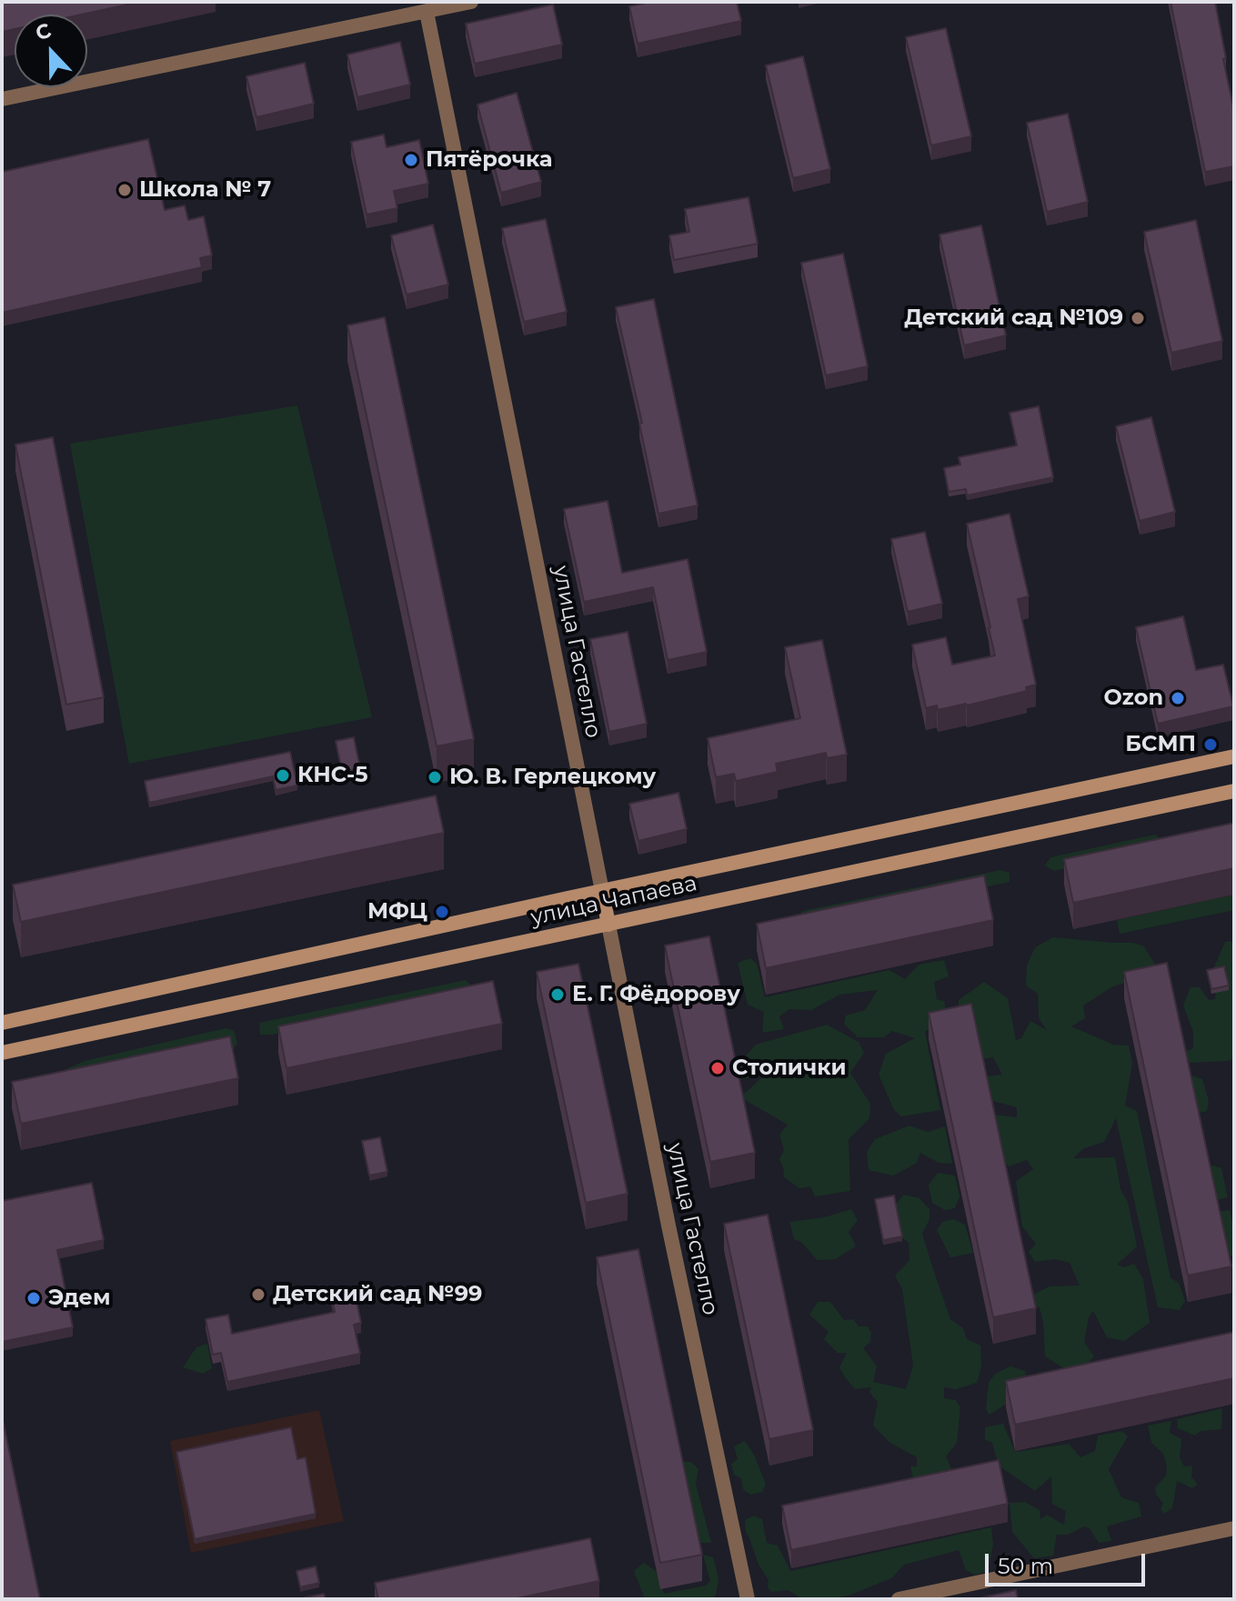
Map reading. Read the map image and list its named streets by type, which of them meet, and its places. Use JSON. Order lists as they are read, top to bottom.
{
  "streets": {
    "street": ["улица Гастелло", "улица Чапаева"]
  },
  "crossings": [
    ["улица Гастелло", "улица Чапаева"]
  ],
  "places": [
    "Пятёрочка",
    "Школа № 7",
    "Детский сад №109",
    "Ozon",
    "БСМП",
    "КНС-5",
    "Ю. В. Герлецкому",
    "МФЦ",
    "Е. Г. Фёдорову",
    "Столички",
    "Детский сад №99",
    "Эдем"
  ],
  "scale_bar": "50 m",
  "north": "top"
}
